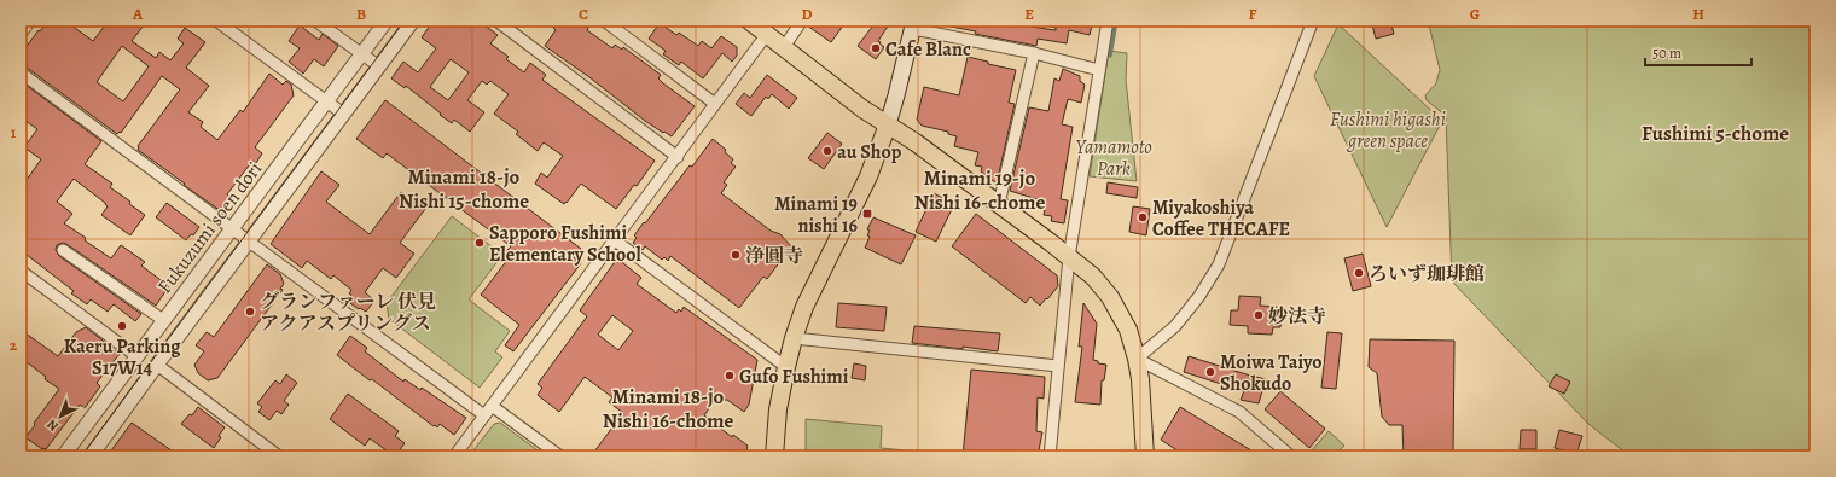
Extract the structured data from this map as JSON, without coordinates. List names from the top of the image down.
{
  "streets": {
    "street": ["Fukuzumi soen dori"]
  },
  "districts": [
    "Fushimi 5-chome",
    "Minami 18-jo Nishi 15-chome",
    "Minami 19-jo Nishi 16-chome",
    "Minami 18-jo Nishi 16-chome"
  ],
  "parks": ["Fushimi higashi green space", "Yamamoto Park"],
  "places": {
    "other": [
      "Cafe Blanc",
      "au Shop",
      "Miyakoshiya Coffee THECAFE",
      "Sapporo Fushimi Elementary School",
      "浄圓寺",
      "ろいず珈琲館",
      "グランファーレ 伏見 アクアスプリングス",
      "妙法寺",
      "Kaeru Parking S17W14",
      "Moiwa Taiyo Shokudo",
      "Gufo Fushimi"
    ],
    "transit": ["Minami 19 nishi 16"]
  },
  "scale_bar": "50 m",
  "north": "bottom left",
  "grid": {
    "columns": [
      "A",
      "B",
      "C",
      "D",
      "E",
      "F",
      "G",
      "H"
    ],
    "rows": ["1", "2"]
  }
}
